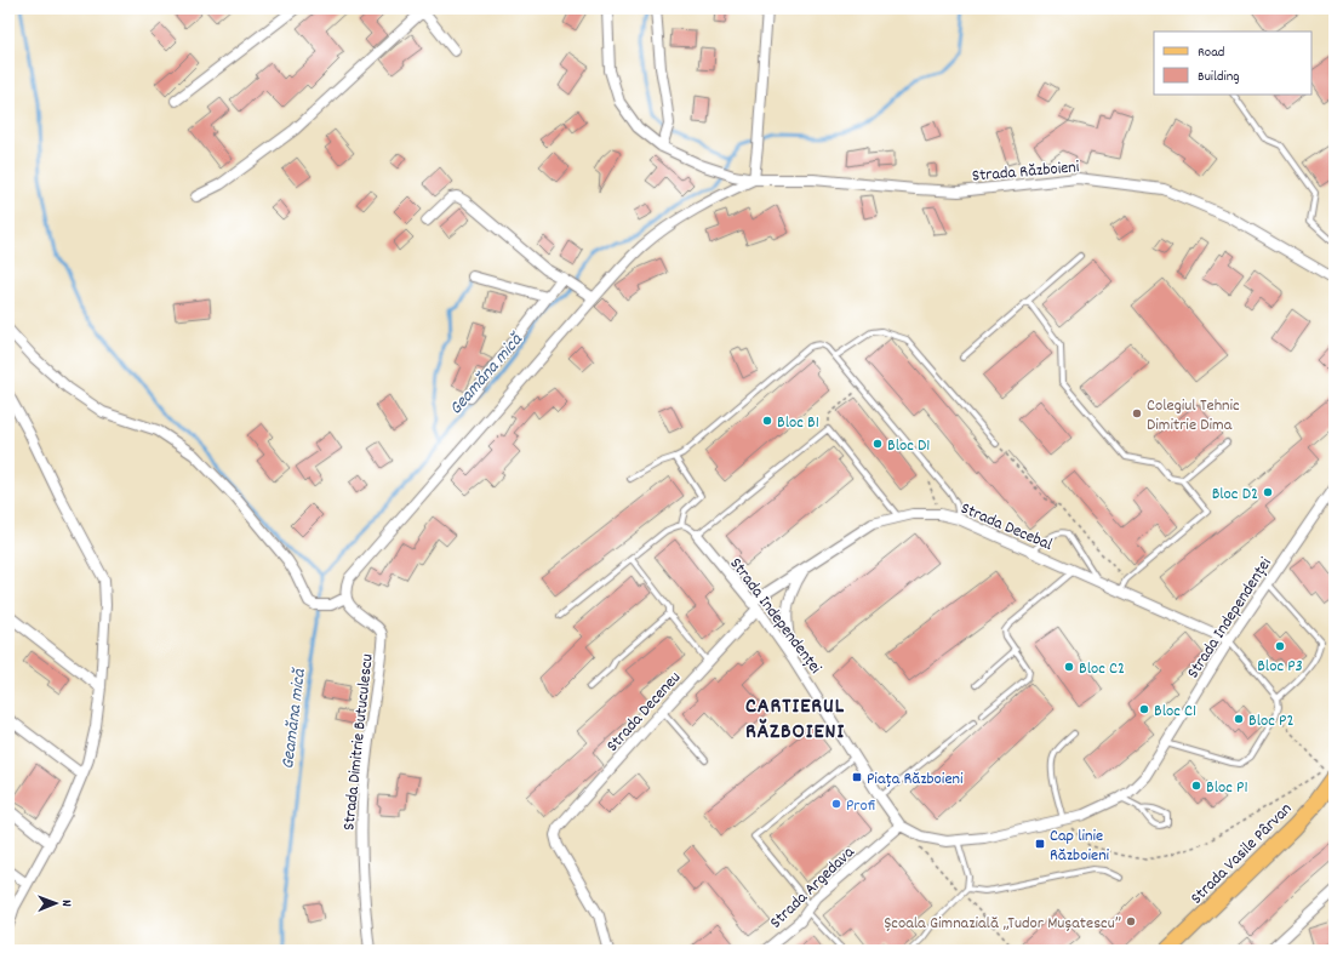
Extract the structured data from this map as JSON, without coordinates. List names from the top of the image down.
{
  "streets": {
    "main road": ["Strada Vasile Pârvan"],
    "street": [
      "Strada Războieni",
      "Strada Decebal",
      "Strada Independenței",
      "Strada Deceneu",
      "Strada Dimitrie Butuculescu",
      "Strada Argedava"
    ]
  },
  "crossings": [
    ["Strada Decebal", "Strada Independenței"],
    ["Strada Decebal", "Strada Deceneu"],
    ["Strada Independenței", "Strada Deceneu"],
    ["Strada Independenței", "Strada Argedava"]
  ],
  "districts": ["CARTIERUL RĂZBOIENI"],
  "water": ["Geamăna mică"],
  "places": {
    "other": [
      "Colegiul Tehnic Dimitrie Dima",
      "Bloc B1",
      "Bloc D1",
      "Bloc D2",
      "Bloc P3",
      "Bloc C2",
      "Bloc C1",
      "Bloc P2",
      "Bloc P1",
      "Profi",
      "Școala Gimnazială „Tudor Mușatescu”"
    ],
    "transit": ["Piața Războieni", "Cap linie Războieni"]
  },
  "legend": ["Road", "Building"],
  "north": "right"
}
